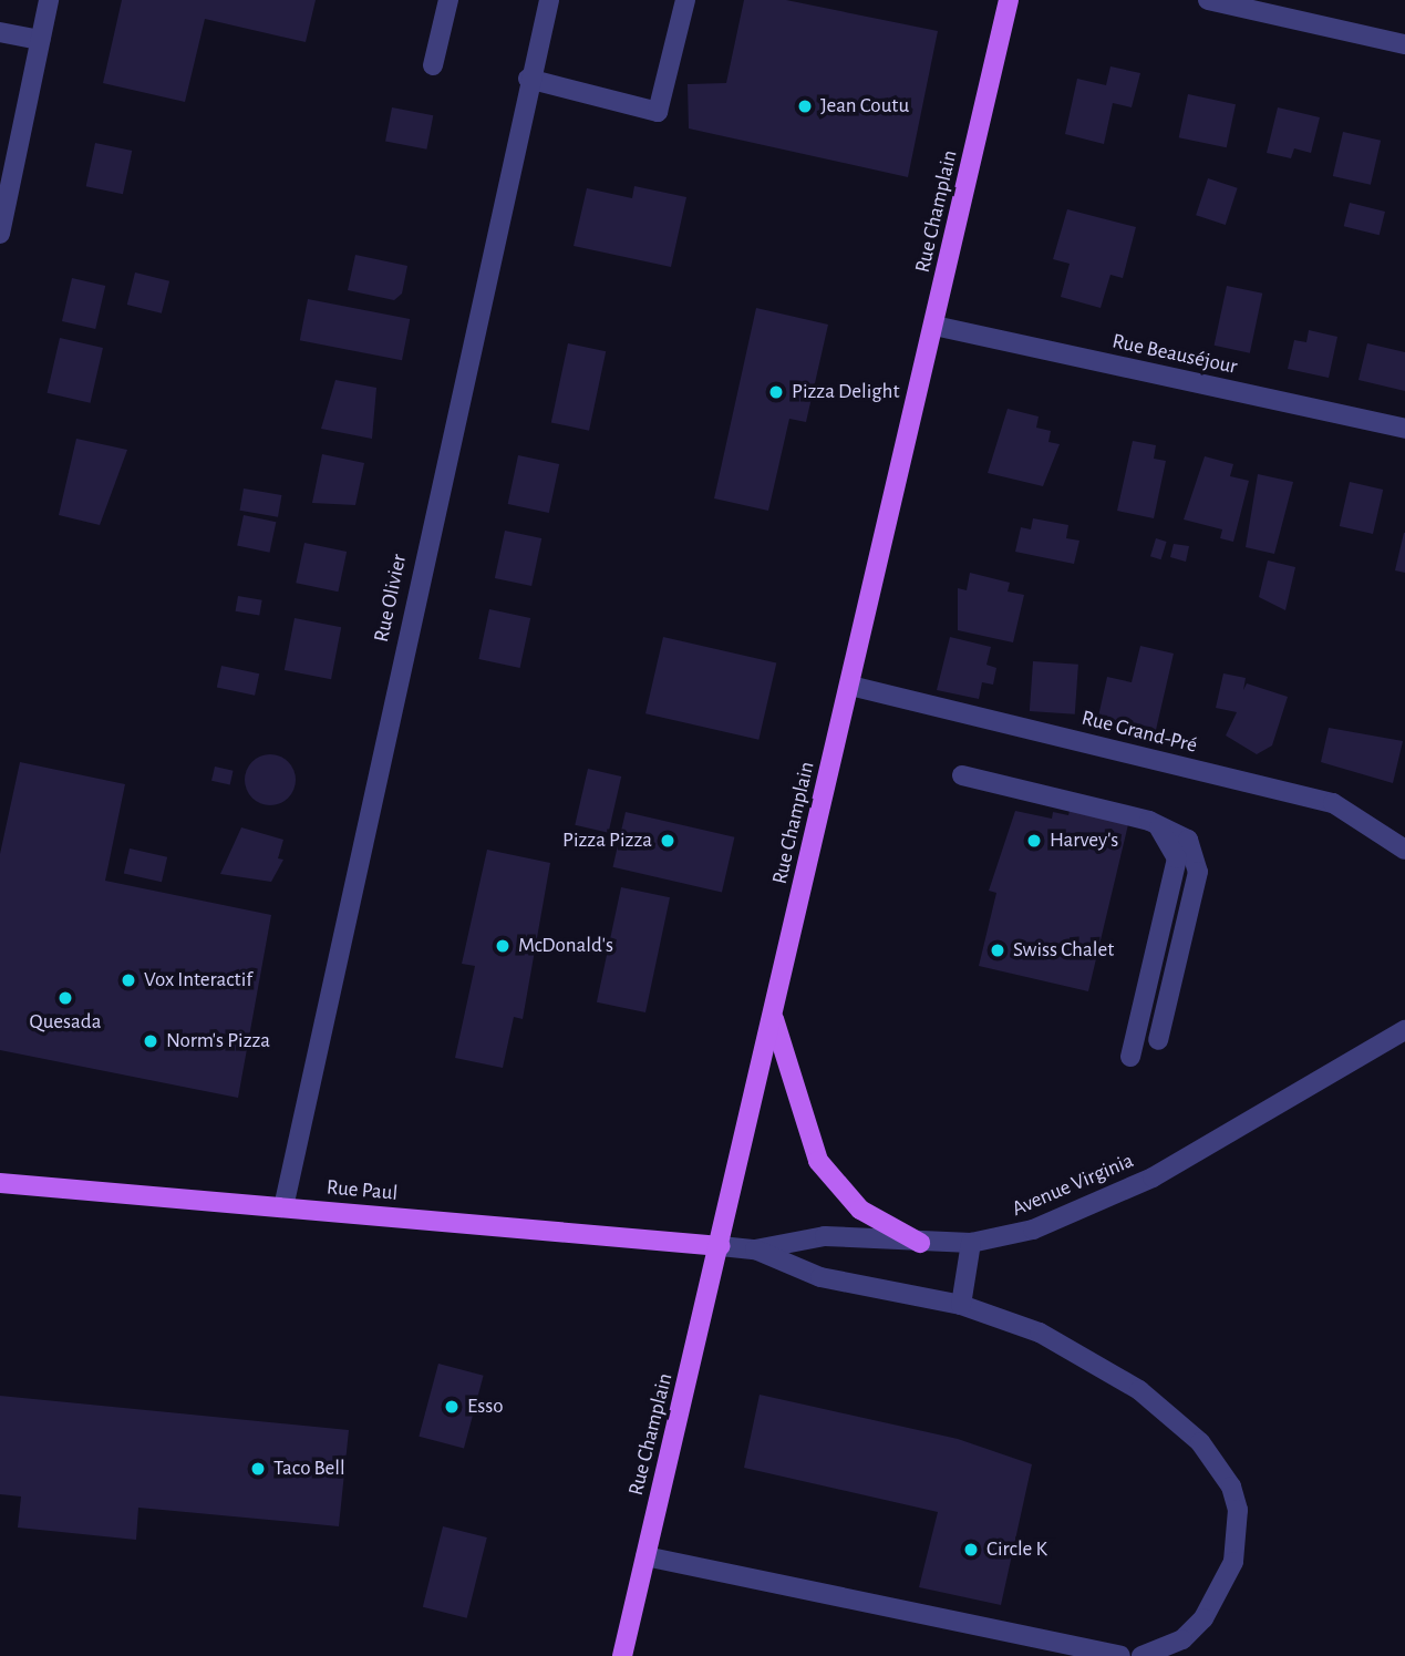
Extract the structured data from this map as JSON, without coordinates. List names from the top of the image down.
{
  "streets": {
    "main road": ["Rue Champlain", "Rue Paul"],
    "street": [
      "Rue Beauséjour",
      "Rue Olivier",
      "Rue Grand-Pré",
      "Avenue Virginia"
    ]
  },
  "crossings": [
    ["Rue Champlain", "Rue Beauséjour"],
    ["Rue Champlain", "Rue Grand-Pré"],
    ["Rue Champlain", "Avenue Virginia"],
    ["Rue Champlain", "Rue Paul"],
    ["Rue Olivier", "Rue Paul"],
    ["Avenue Virginia", "Rue Paul"]
  ],
  "places": [
    "Jean Coutu",
    "Pizza Delight",
    "Pizza Pizza",
    "Harvey's",
    "McDonald's",
    "Swiss Chalet",
    "Vox Interactif",
    "Quesada",
    "Norm's Pizza",
    "Esso",
    "Taco Bell",
    "Circle K"
  ]
}
